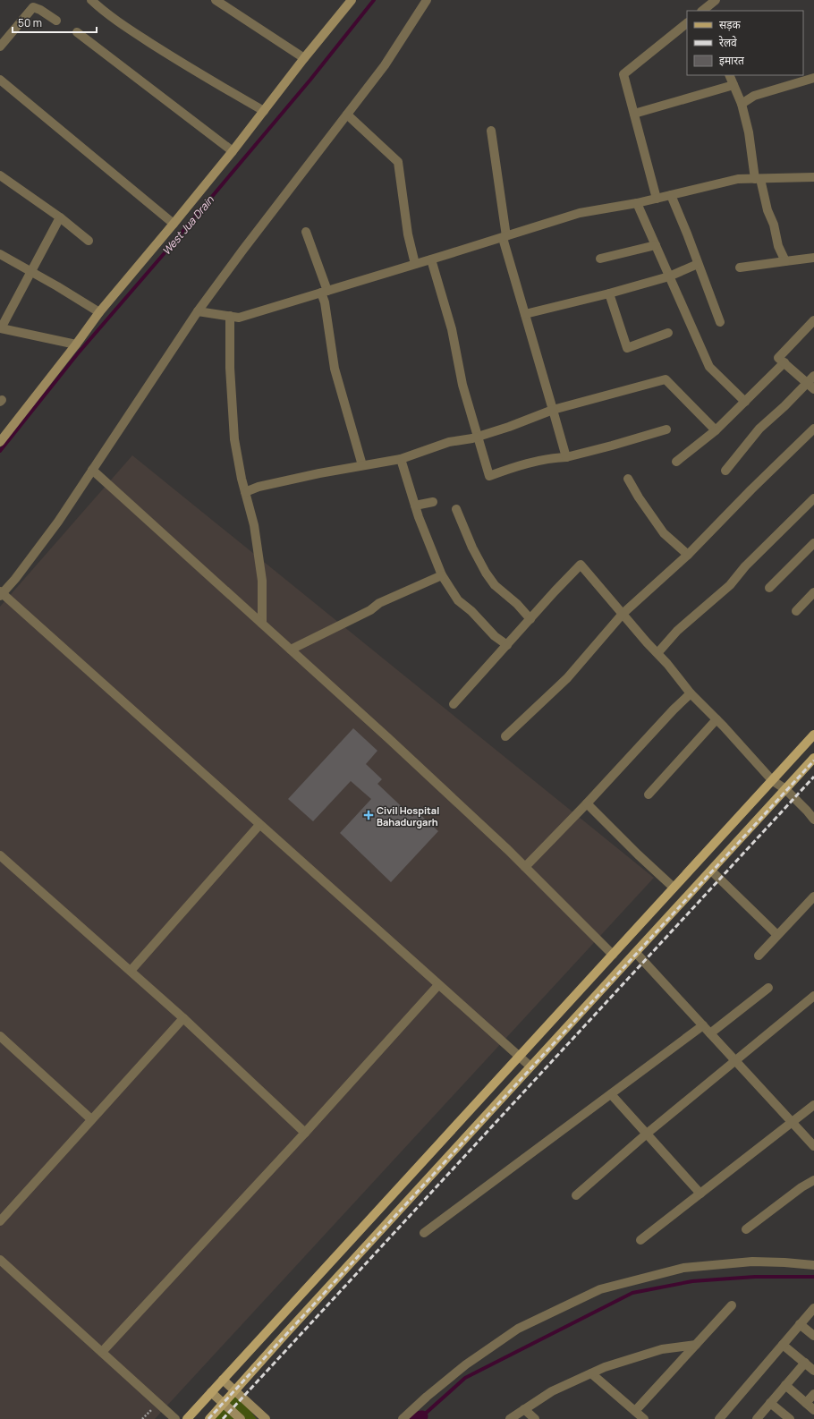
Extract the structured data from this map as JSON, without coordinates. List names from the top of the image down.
{
  "water": ["West Jua Drain"],
  "places": {
    "health": ["Civil Hospital Bahadurgarh"]
  },
  "legend": ["सड़क", "रेलवे", "इमारत"],
  "scale_bar": "50 m"
}
